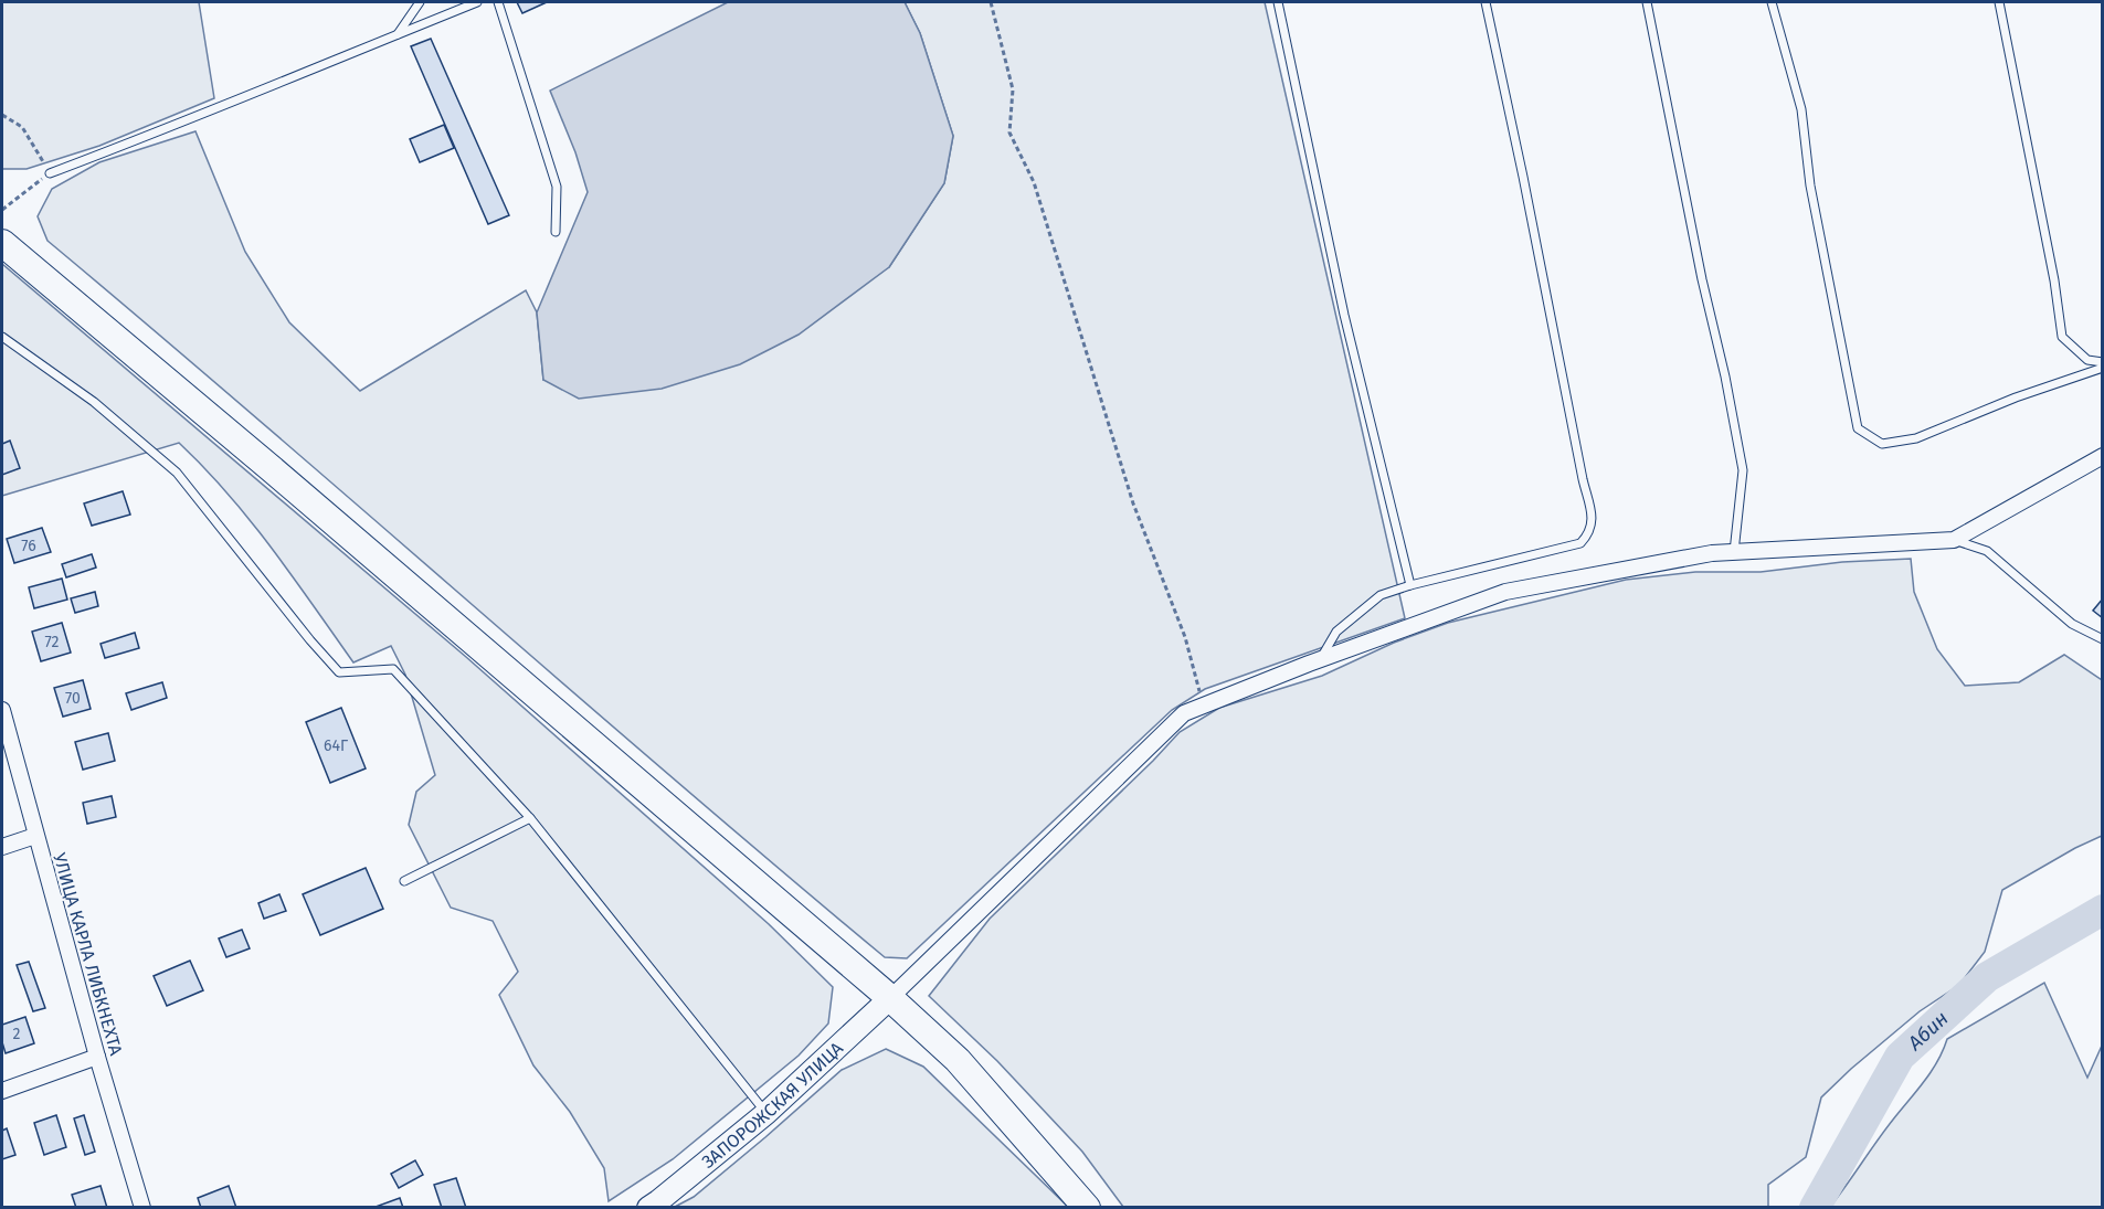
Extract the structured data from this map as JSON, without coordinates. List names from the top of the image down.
{
  "streets": {
    "main road": ["ЗАПОРОЖСКАЯ УЛИЦА"],
    "street": ["УЛИЦА КАРЛА ЛИБКНЕХТА"]
  },
  "water": ["Абин"],
  "house_numbers": [
    "76",
    "72",
    "70",
    "64Г",
    "2"
  ]
}
